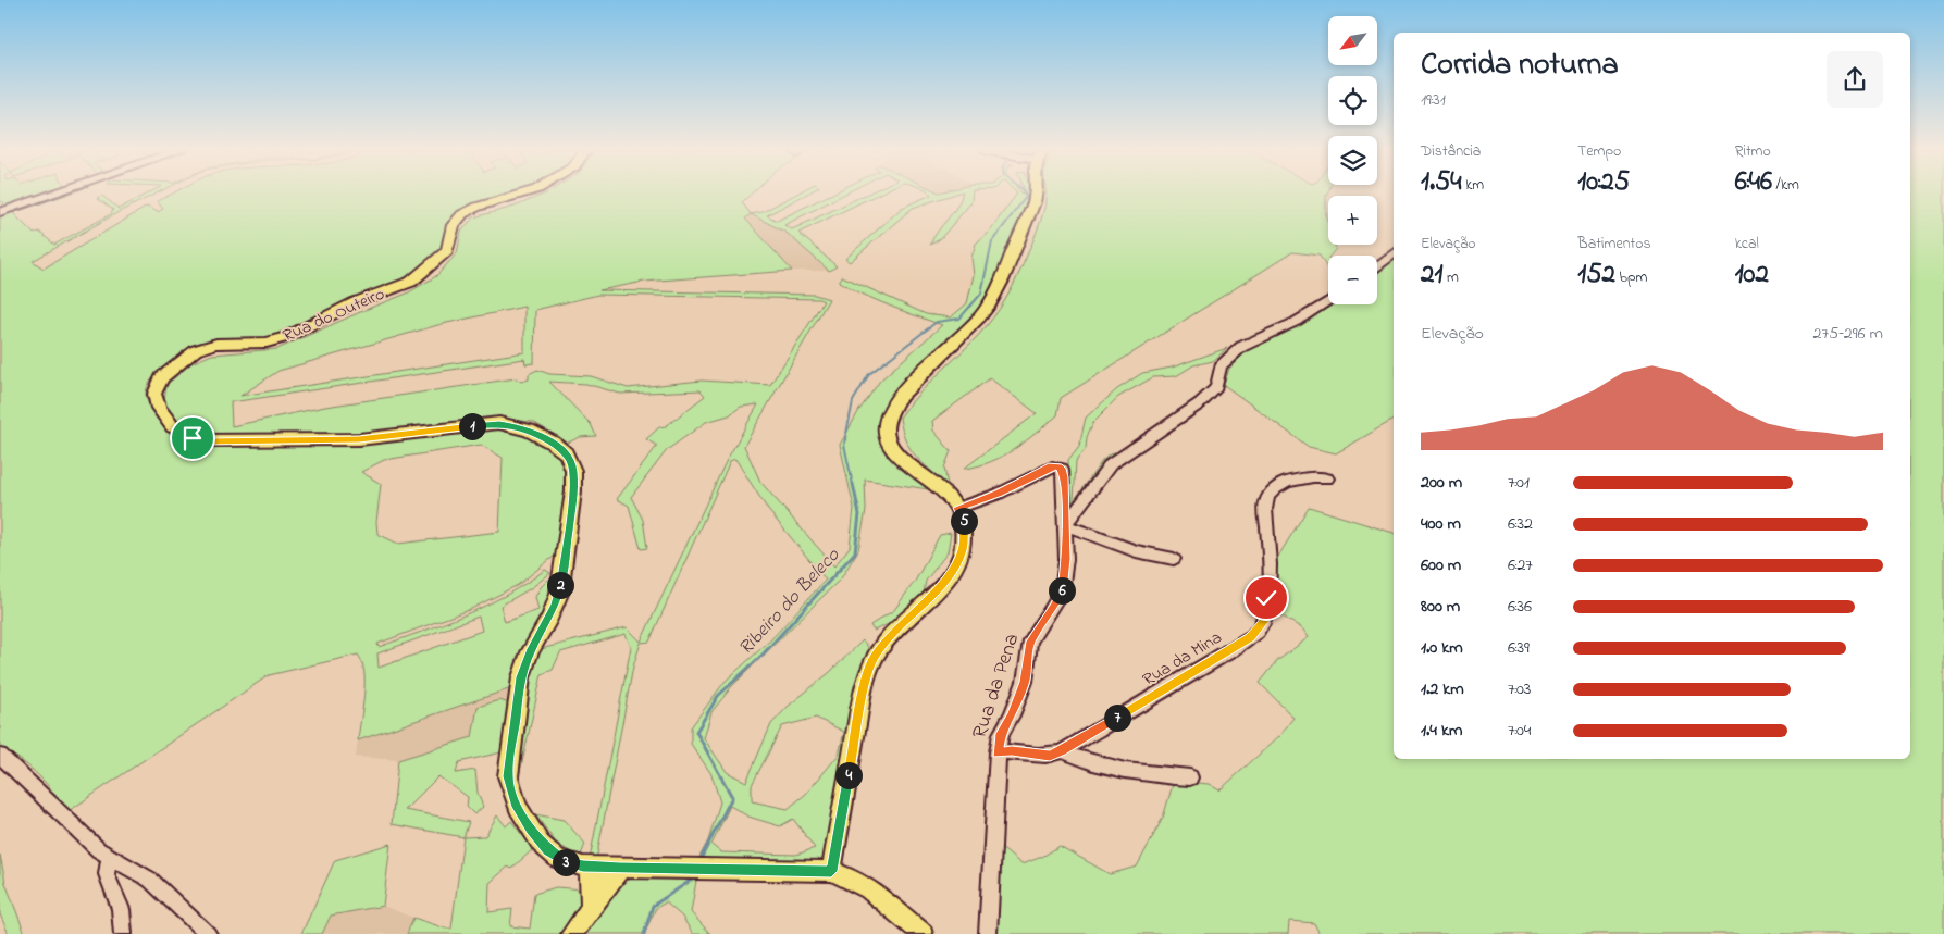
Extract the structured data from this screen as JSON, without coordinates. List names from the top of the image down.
{
  "streets": {
    "main road": ["Rua do Outeiro"],
    "street": ["Rua da Mina", "Rua da Pena"]
  },
  "water": ["Ribeiro do Beleco"],
  "north": "bottom left",
  "page": {
    "map_buttons": ["+", "−"],
    "heading": ["Corrida noturna", "19:31"],
    "stats": [
      ["Distância", "1.54 km"],
      ["Tempo", "10:25"],
      ["Ritmo", "6:46 /km"],
      ["Elevação", "21 m"],
      ["Batimentos", "152 bpm"],
      ["kcal", "102"]
    ],
    "chart": ["Elevação", "275–296 m"],
    "pins": [
      "1",
      "5",
      "2",
      "6",
      "7",
      "4",
      "3"
    ],
    "list": [
      {
        "name": "200 m",
        "note": "7:01"
      },
      {
        "name": "400 m",
        "note": "6:32"
      },
      {
        "name": "600 m",
        "note": "6:27"
      },
      {
        "name": "800 m",
        "note": "6:36"
      },
      {
        "name": "1.0 km",
        "note": "6:39"
      },
      {
        "name": "1.2 km",
        "note": "7:03"
      },
      {
        "name": "1.4 km",
        "note": "7:04"
      }
    ]
  }
}
